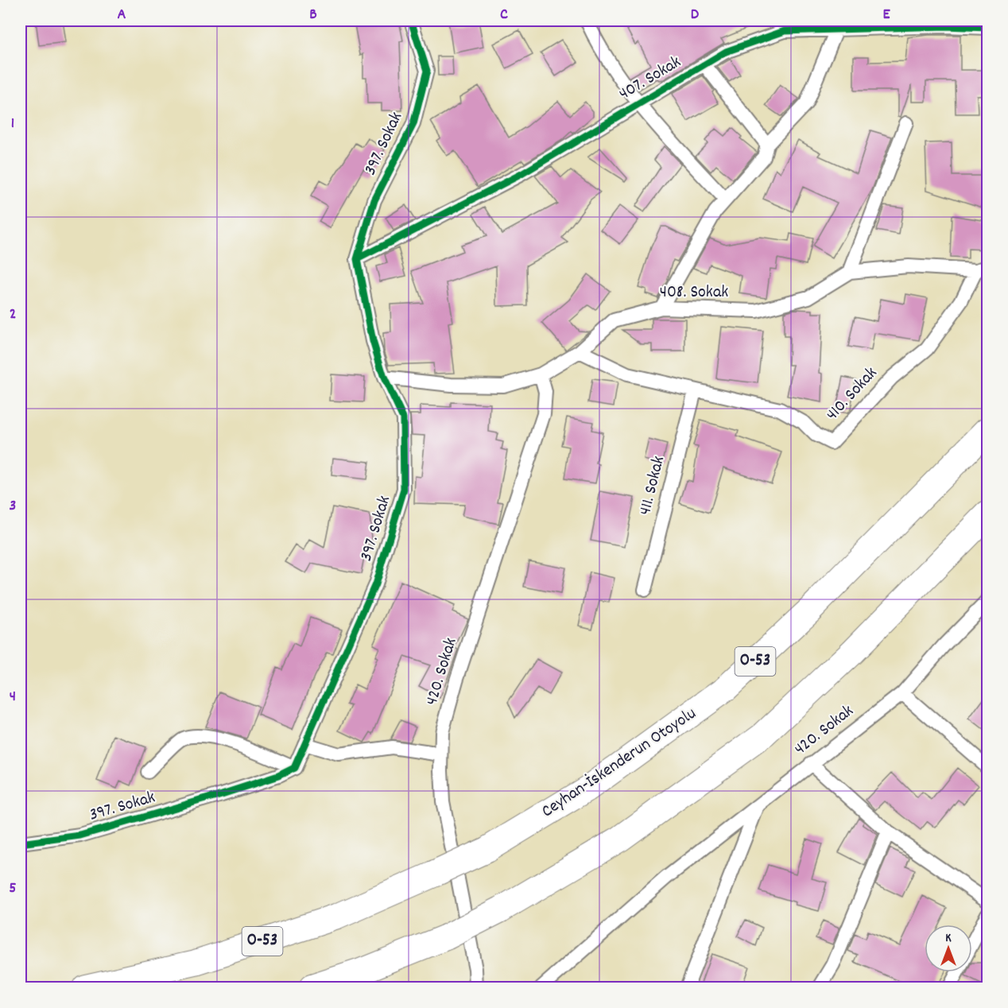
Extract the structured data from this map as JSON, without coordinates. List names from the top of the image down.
{
  "streets": {
    "highway": ["O-53", "Ceyhan-İskenderun Otoyolu"],
    "street": [
      "407. Sokak",
      "397. Sokak",
      "408. Sokak",
      "410. Sokak",
      "411. Sokak",
      "420. Sokak"
    ]
  },
  "crossings": [
    ["407. Sokak", "397. Sokak"],
    ["397. Sokak", "408. Sokak"],
    ["408. Sokak", "410. Sokak"],
    ["408. Sokak", "420. Sokak"],
    ["410. Sokak", "411. Sokak"]
  ],
  "north": "top",
  "grid": {
    "columns": [
      "A",
      "B",
      "C",
      "D",
      "E"
    ],
    "rows": [
      "1",
      "2",
      "3",
      "4",
      "5"
    ]
  }
}
